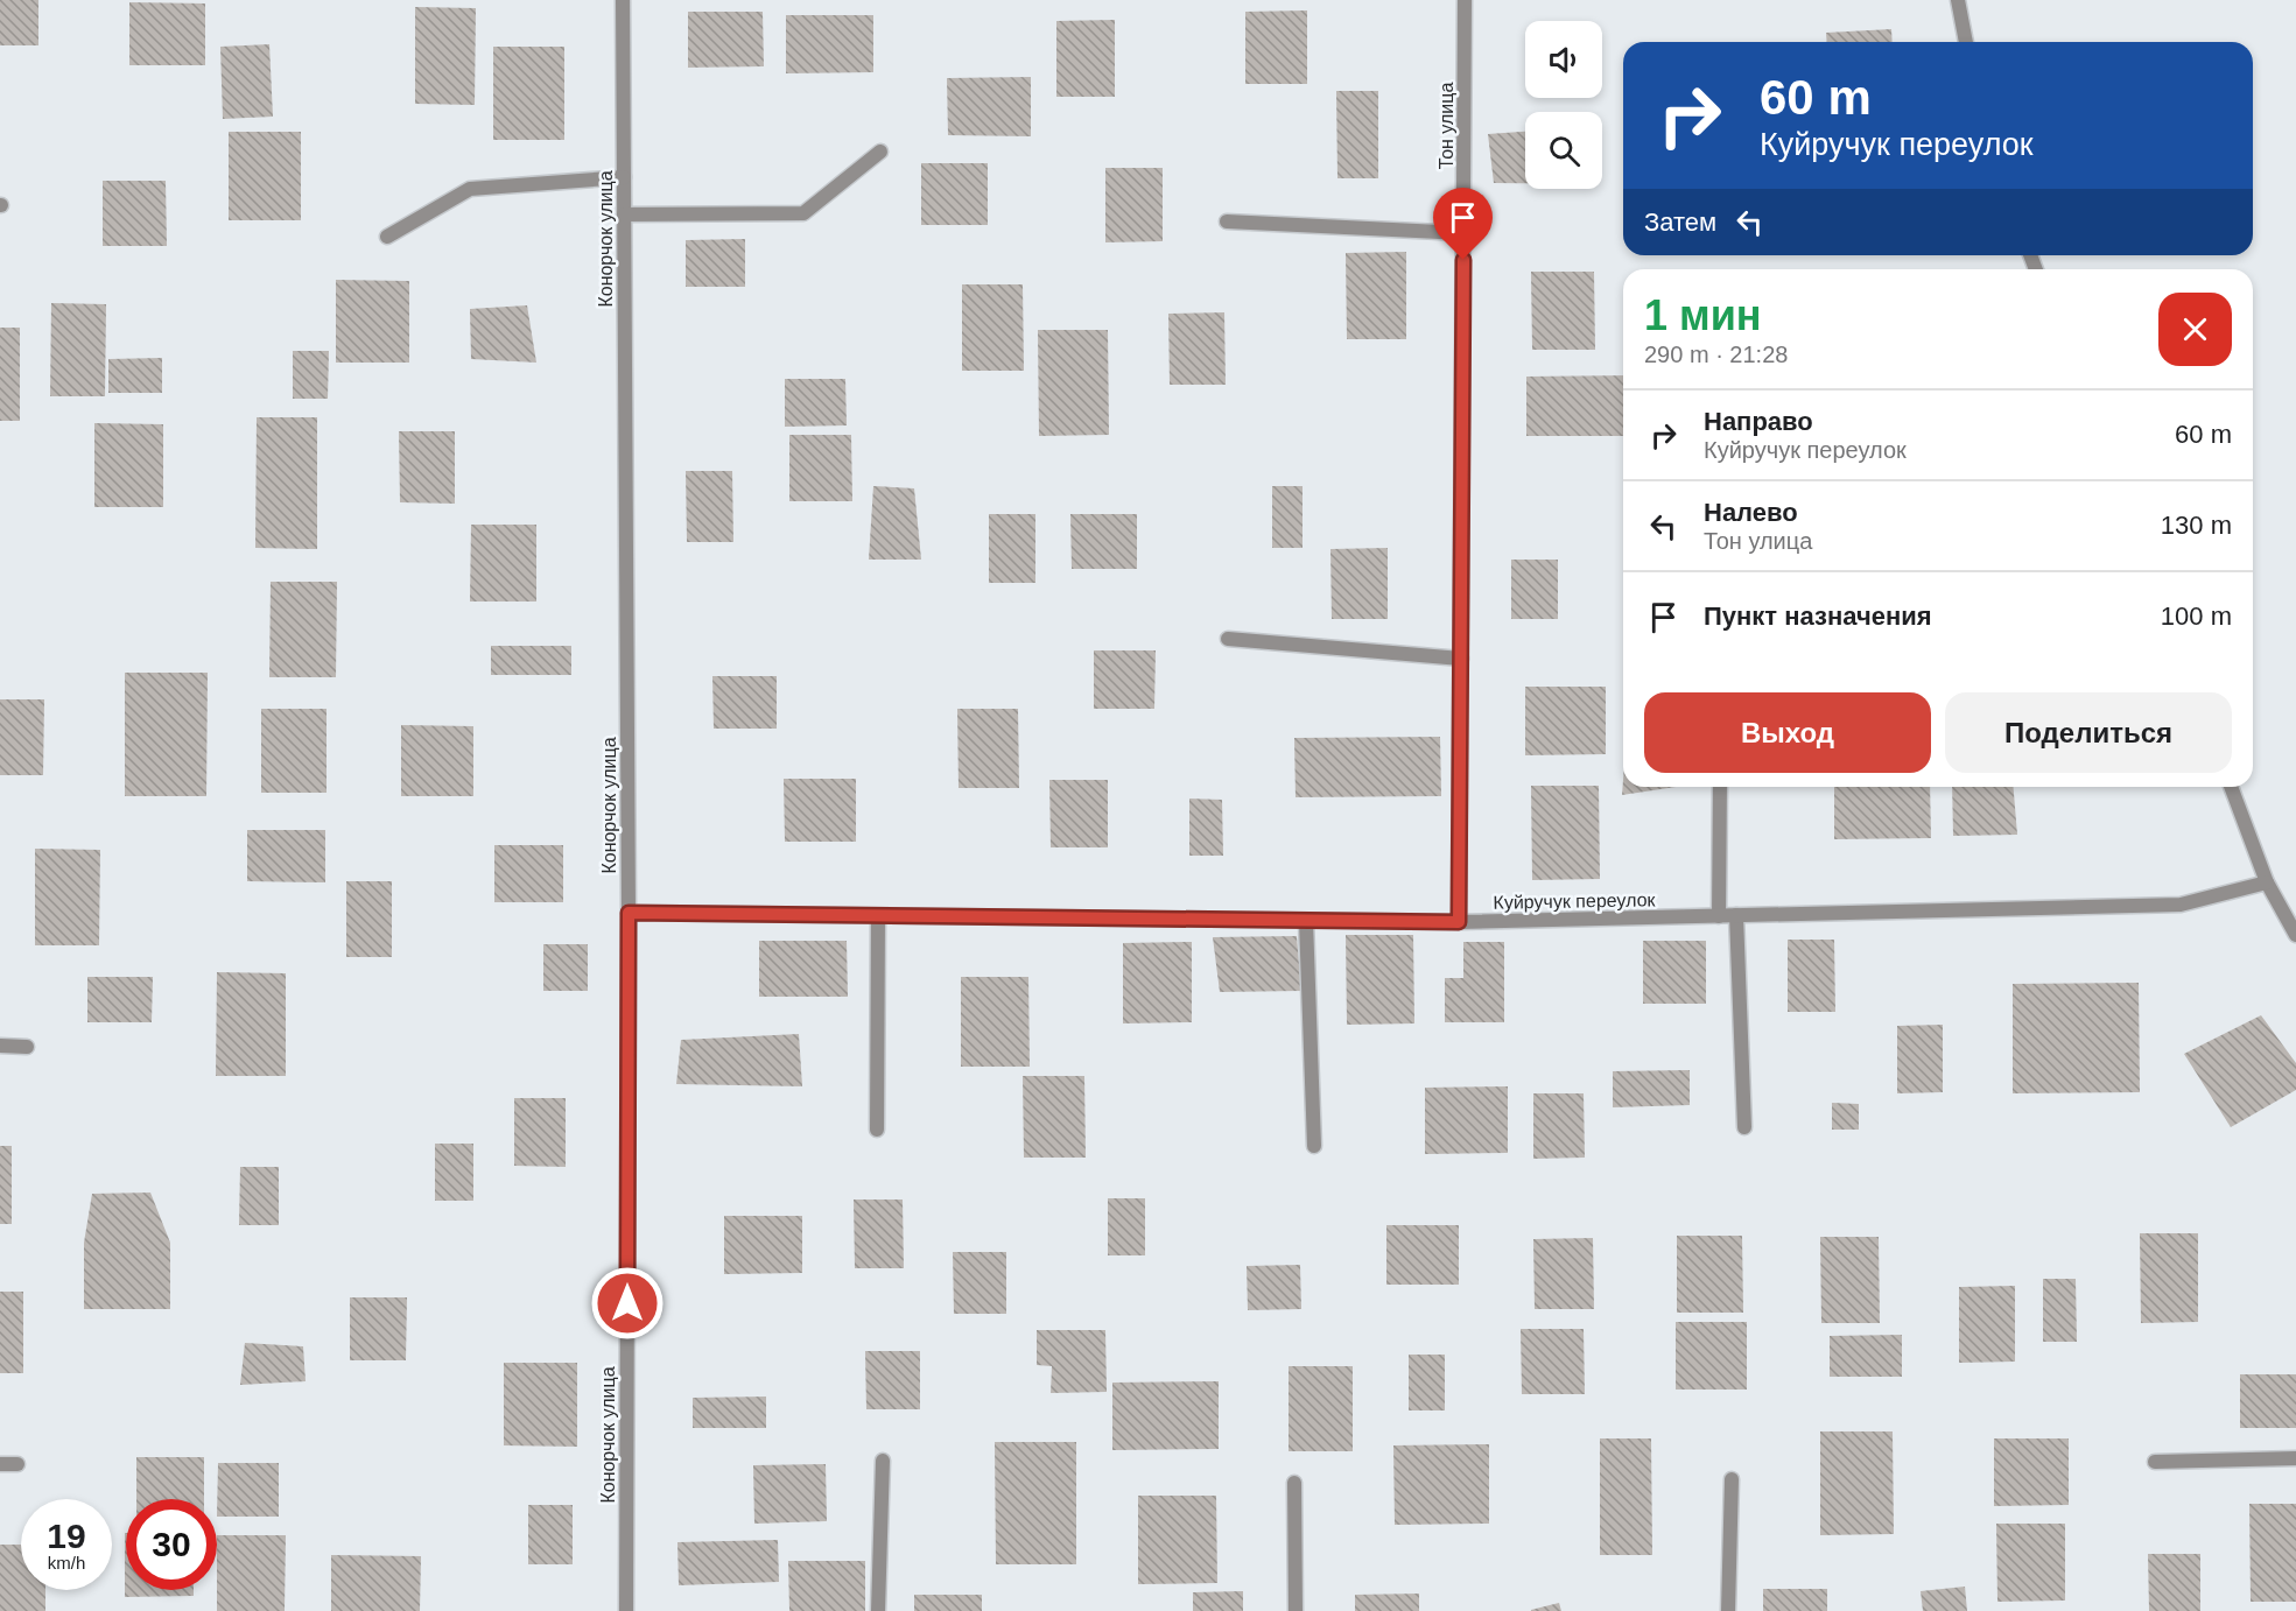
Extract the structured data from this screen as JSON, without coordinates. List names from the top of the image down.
{
  "streets": {
    "street": ["Тон улица", "Конорчок улица", "Куйручук переулок"]
  },
  "crossings": [
    ["Тон улица", "Куйручук переулок"],
    ["Конорчок улица", "Куйручук переулок"]
  ],
  "page": {
    "turn": ["60 m", "Куйручук переулок"],
    "then": "Затем",
    "heading": ["1 мин", "290 m · 21:28"],
    "list": [
      {
        "name": "Направо",
        "note": "Куйручук переулок",
        "value": "60 m"
      },
      {
        "name": "Налево",
        "note": "Тон улица",
        "value": "130 m"
      },
      {
        "name": "Пункт назначения",
        "value": "100 m"
      }
    ],
    "buttons": ["Выход", "Поделиться"],
    "speed": "19 km/h",
    "limit": "30"
  }
}
